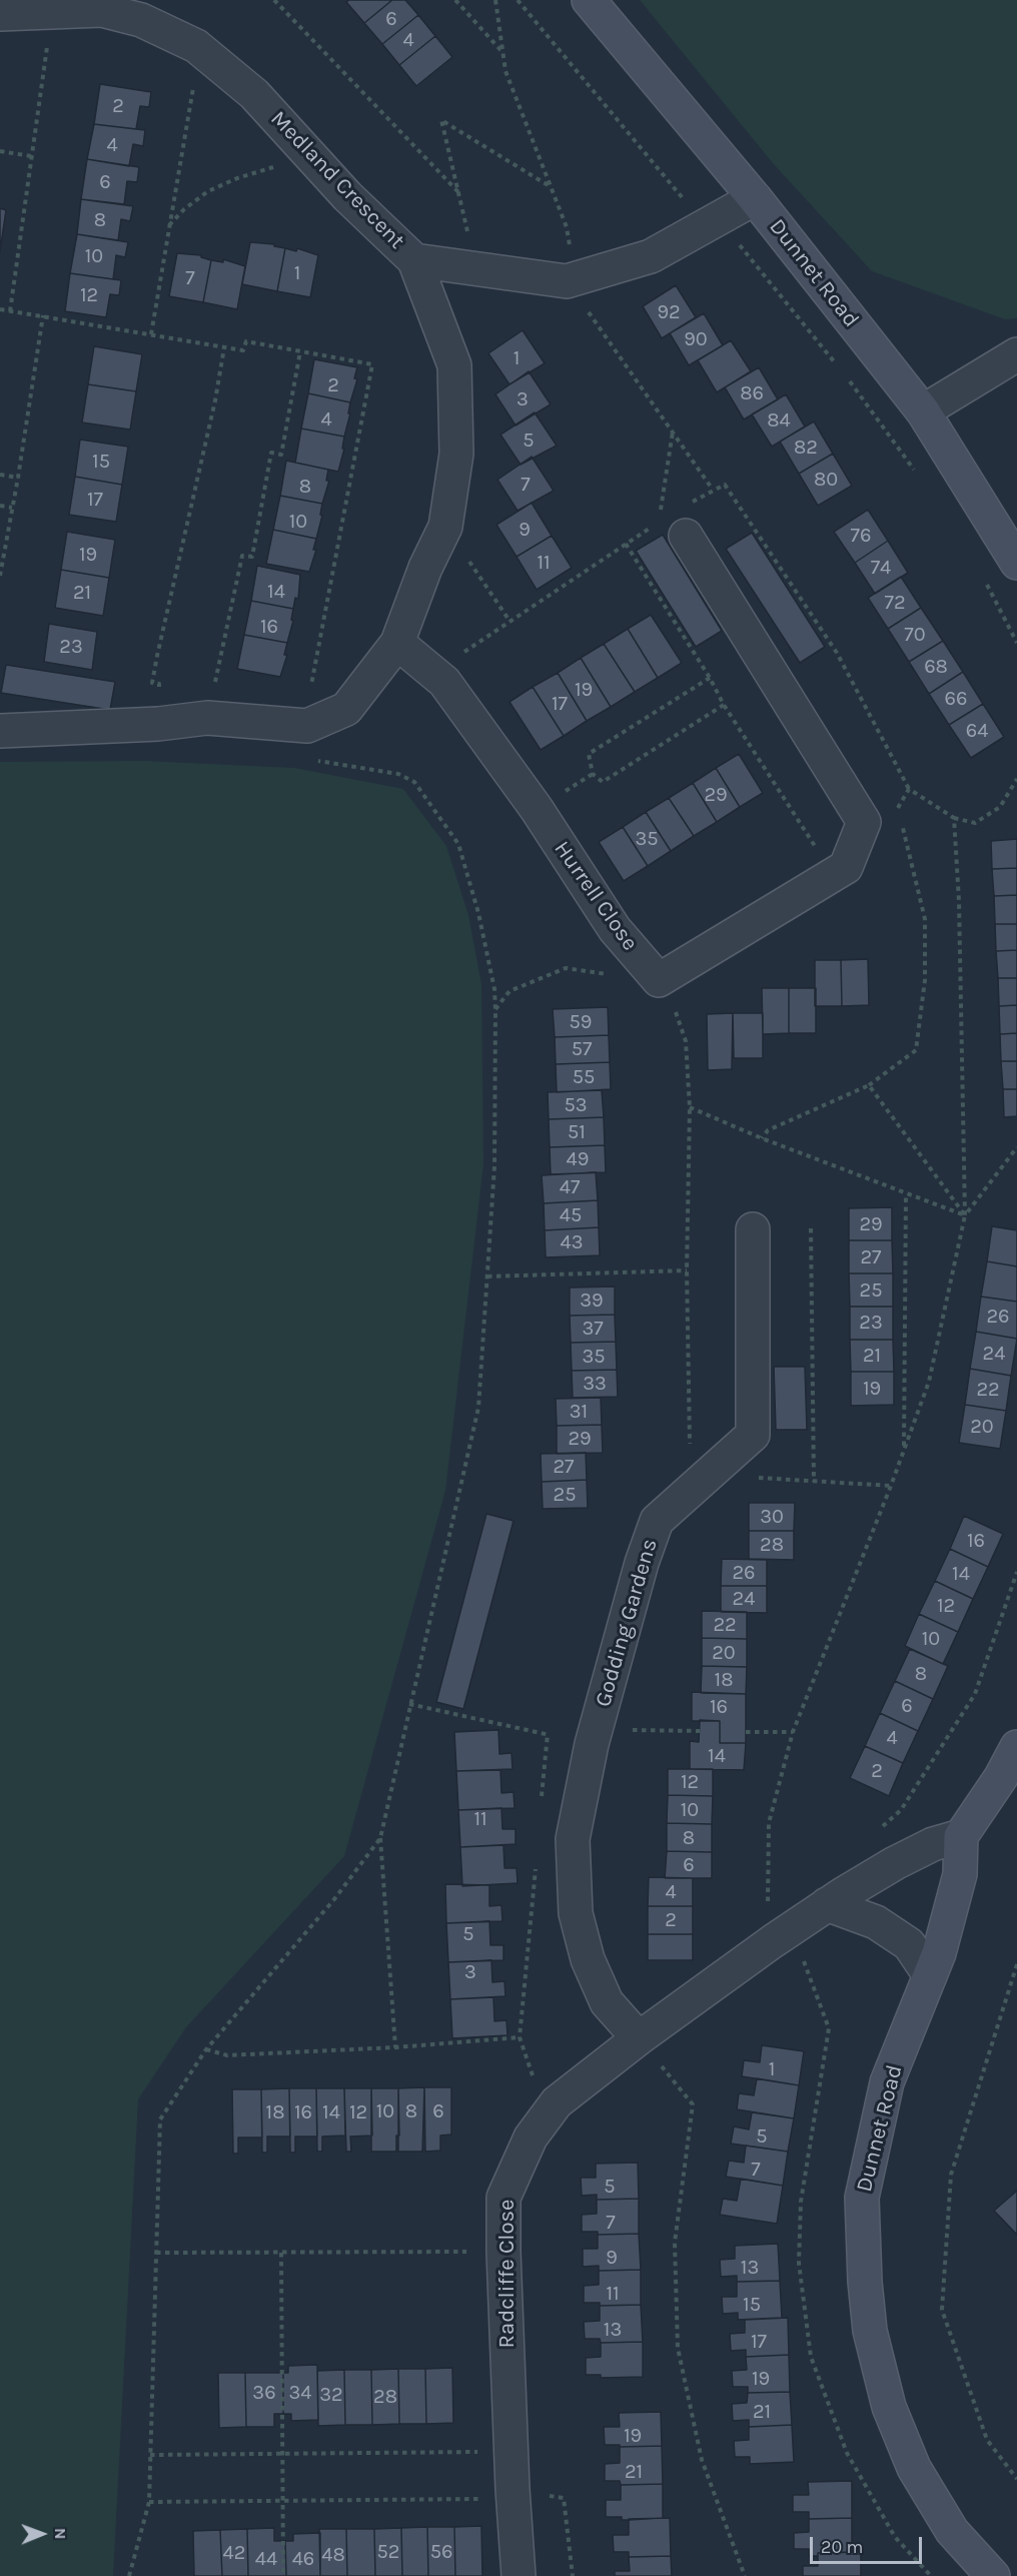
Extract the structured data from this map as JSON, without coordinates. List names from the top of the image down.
{
  "streets": {
    "street": [
      "Medland Crescent",
      "Dunnet Road",
      "Hurrell Close",
      "Godding Gardens",
      "Radcliffe Close"
    ]
  },
  "crossings": [
    ["Medland Crescent", "Dunnet Road"],
    ["Dunnet Road", "Radcliffe Close"],
    ["Godding Gardens", "Radcliffe Close"]
  ],
  "house_numbers": [
    "6",
    "4",
    "2",
    "4",
    "6",
    "8",
    "10",
    "1",
    "7",
    "12",
    "92",
    "90",
    "1",
    "2",
    "86",
    "3",
    "4",
    "84",
    "5",
    "82",
    "15",
    "80",
    "7",
    "8",
    "17",
    "10",
    "9",
    "76",
    "19",
    "11",
    "74",
    "14",
    "21",
    "72",
    "16",
    "70",
    "23",
    "68",
    "19",
    "66",
    "17",
    "64",
    "29",
    "35",
    "59",
    "57",
    "55",
    "53",
    "51",
    "49",
    "47",
    "45",
    "29",
    "43",
    "27",
    "25",
    "39",
    "26",
    "23",
    "37",
    "24",
    "21",
    "35",
    "33",
    "19",
    "22",
    "31",
    "20",
    "29",
    "27",
    "25",
    "30",
    "16",
    "28",
    "26",
    "14",
    "24",
    "12",
    "22",
    "10",
    "20",
    "8",
    "18",
    "6",
    "16",
    "4",
    "14",
    "2",
    "12",
    "10",
    "11",
    "8",
    "6",
    "4",
    "2",
    "5",
    "3",
    "1",
    "10",
    "8",
    "6",
    "18",
    "16",
    "14",
    "12",
    "5",
    "7",
    "5",
    "7",
    "9",
    "13",
    "11",
    "15",
    "13",
    "17",
    "19",
    "36",
    "34",
    "32",
    "28",
    "21",
    "19",
    "21",
    "52",
    "56",
    "42",
    "48",
    "44",
    "46"
  ],
  "scale_bar": "20 m",
  "north": "right"
}
